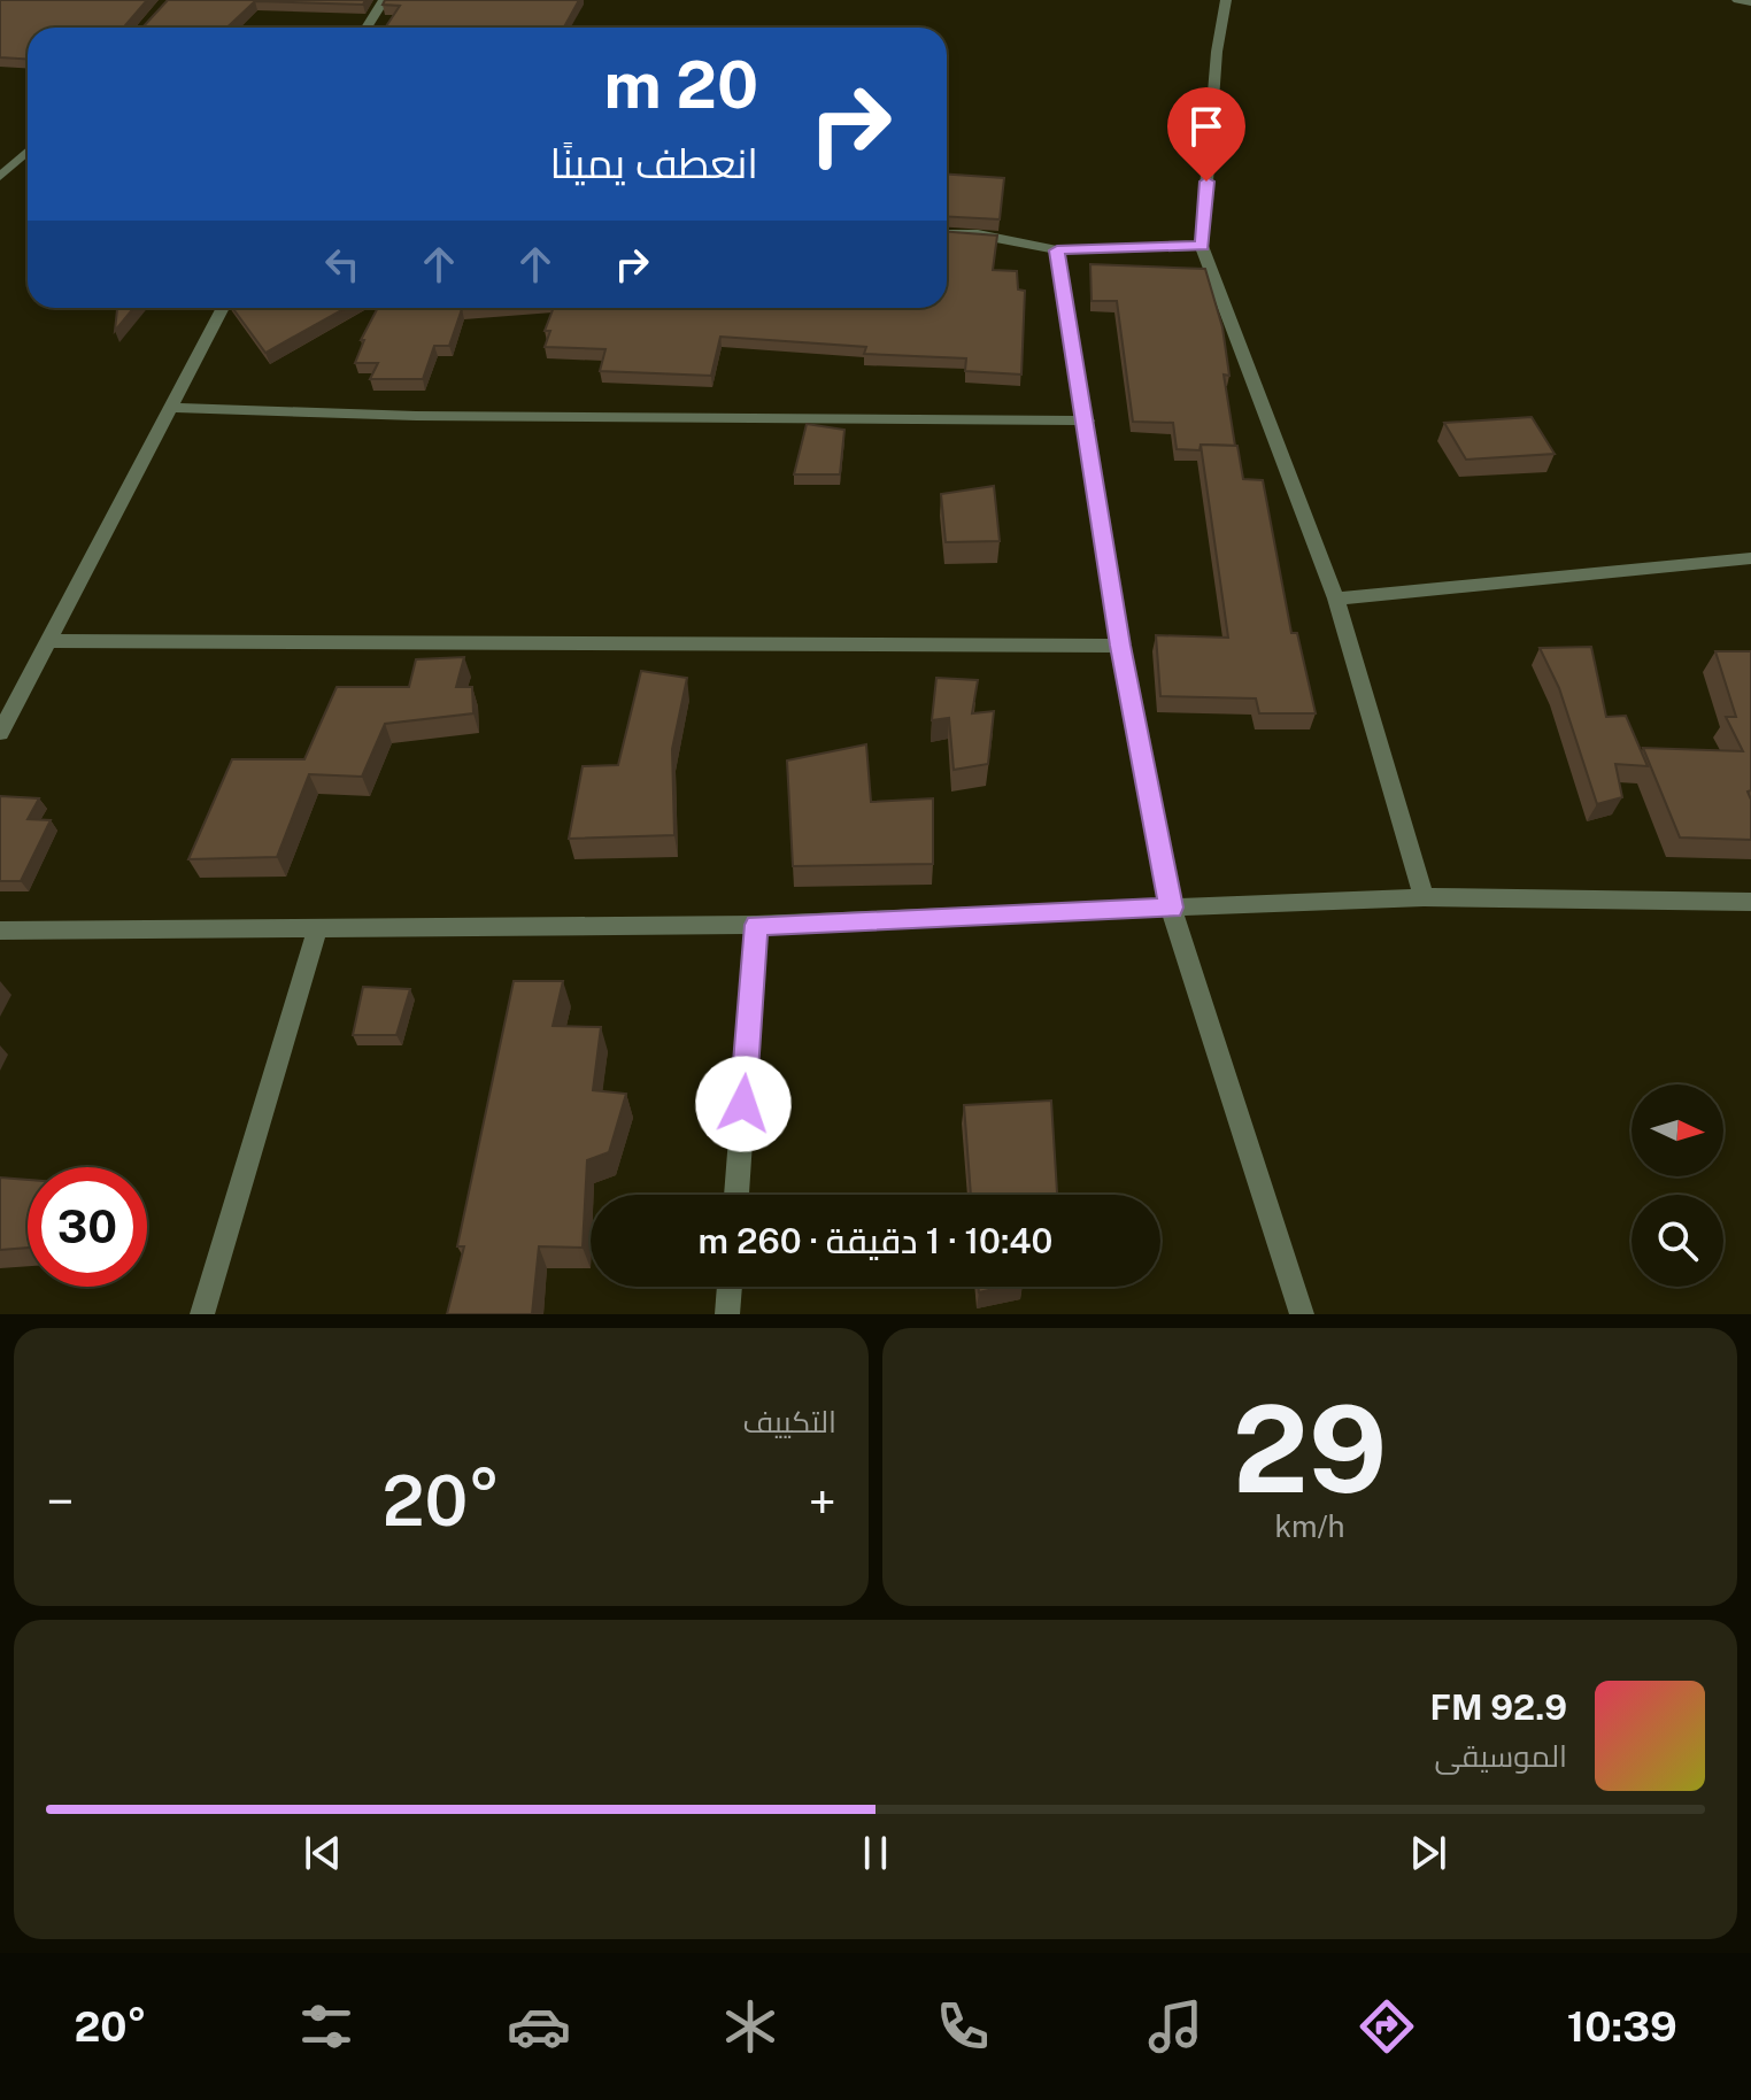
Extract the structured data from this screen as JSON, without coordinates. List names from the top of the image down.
{
  "north": "right",
  "page": {
    "turn": ["20 m", "انعطف يمينًا"],
    "limit": "30",
    "trip": "10:40 · 1 دقيقة · 260 m",
    "tile": [
      ["29", "km/h"],
      "التكييف"
    ],
    "heat": ["−", "20°", "+"],
    "song": ["92.9 FM", "الموسيقى"],
    "tabs": ["10:39", "20°"]
  }
}
